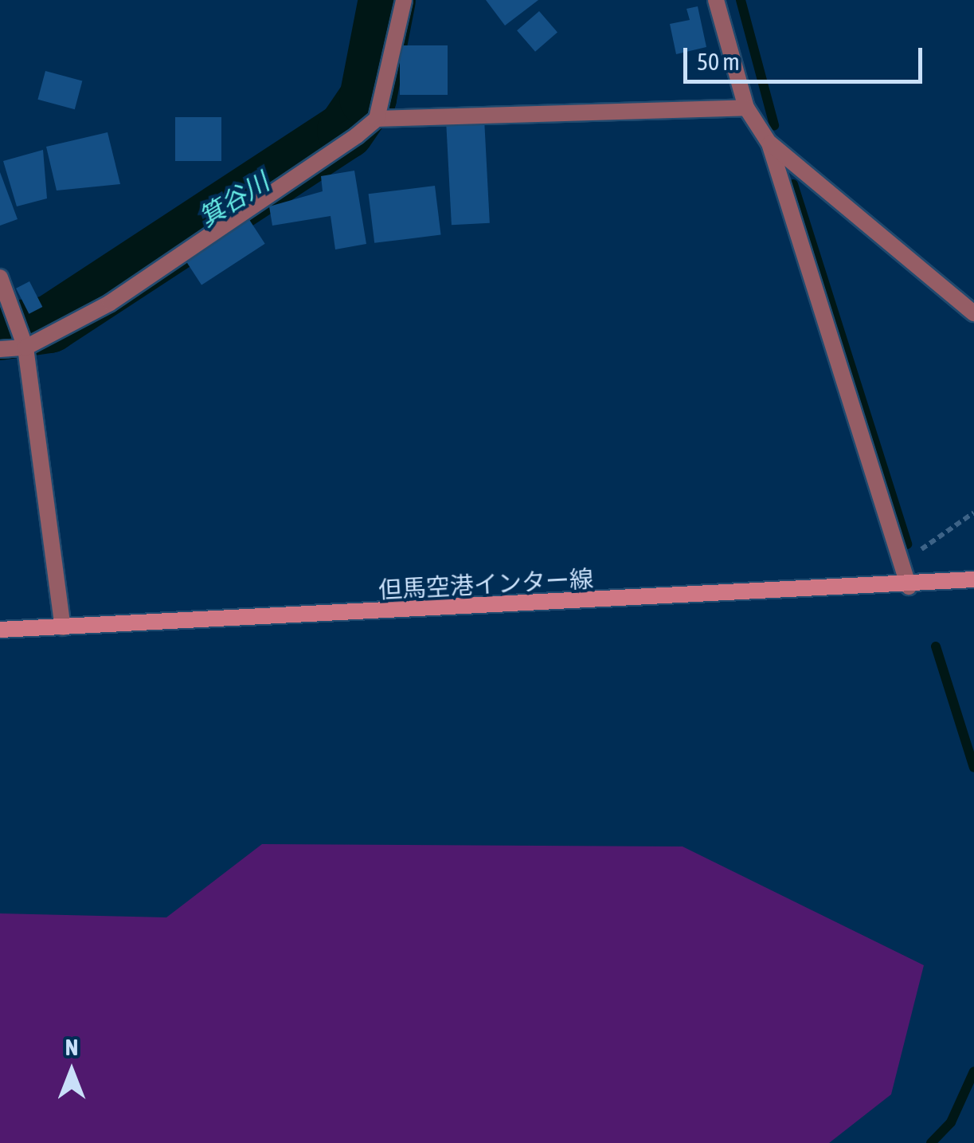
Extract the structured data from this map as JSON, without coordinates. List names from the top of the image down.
{
  "streets": {
    "main road": ["但馬空港インター線"]
  },
  "water": ["箕谷川"],
  "scale_bar": "50 m",
  "north": "top"
}
